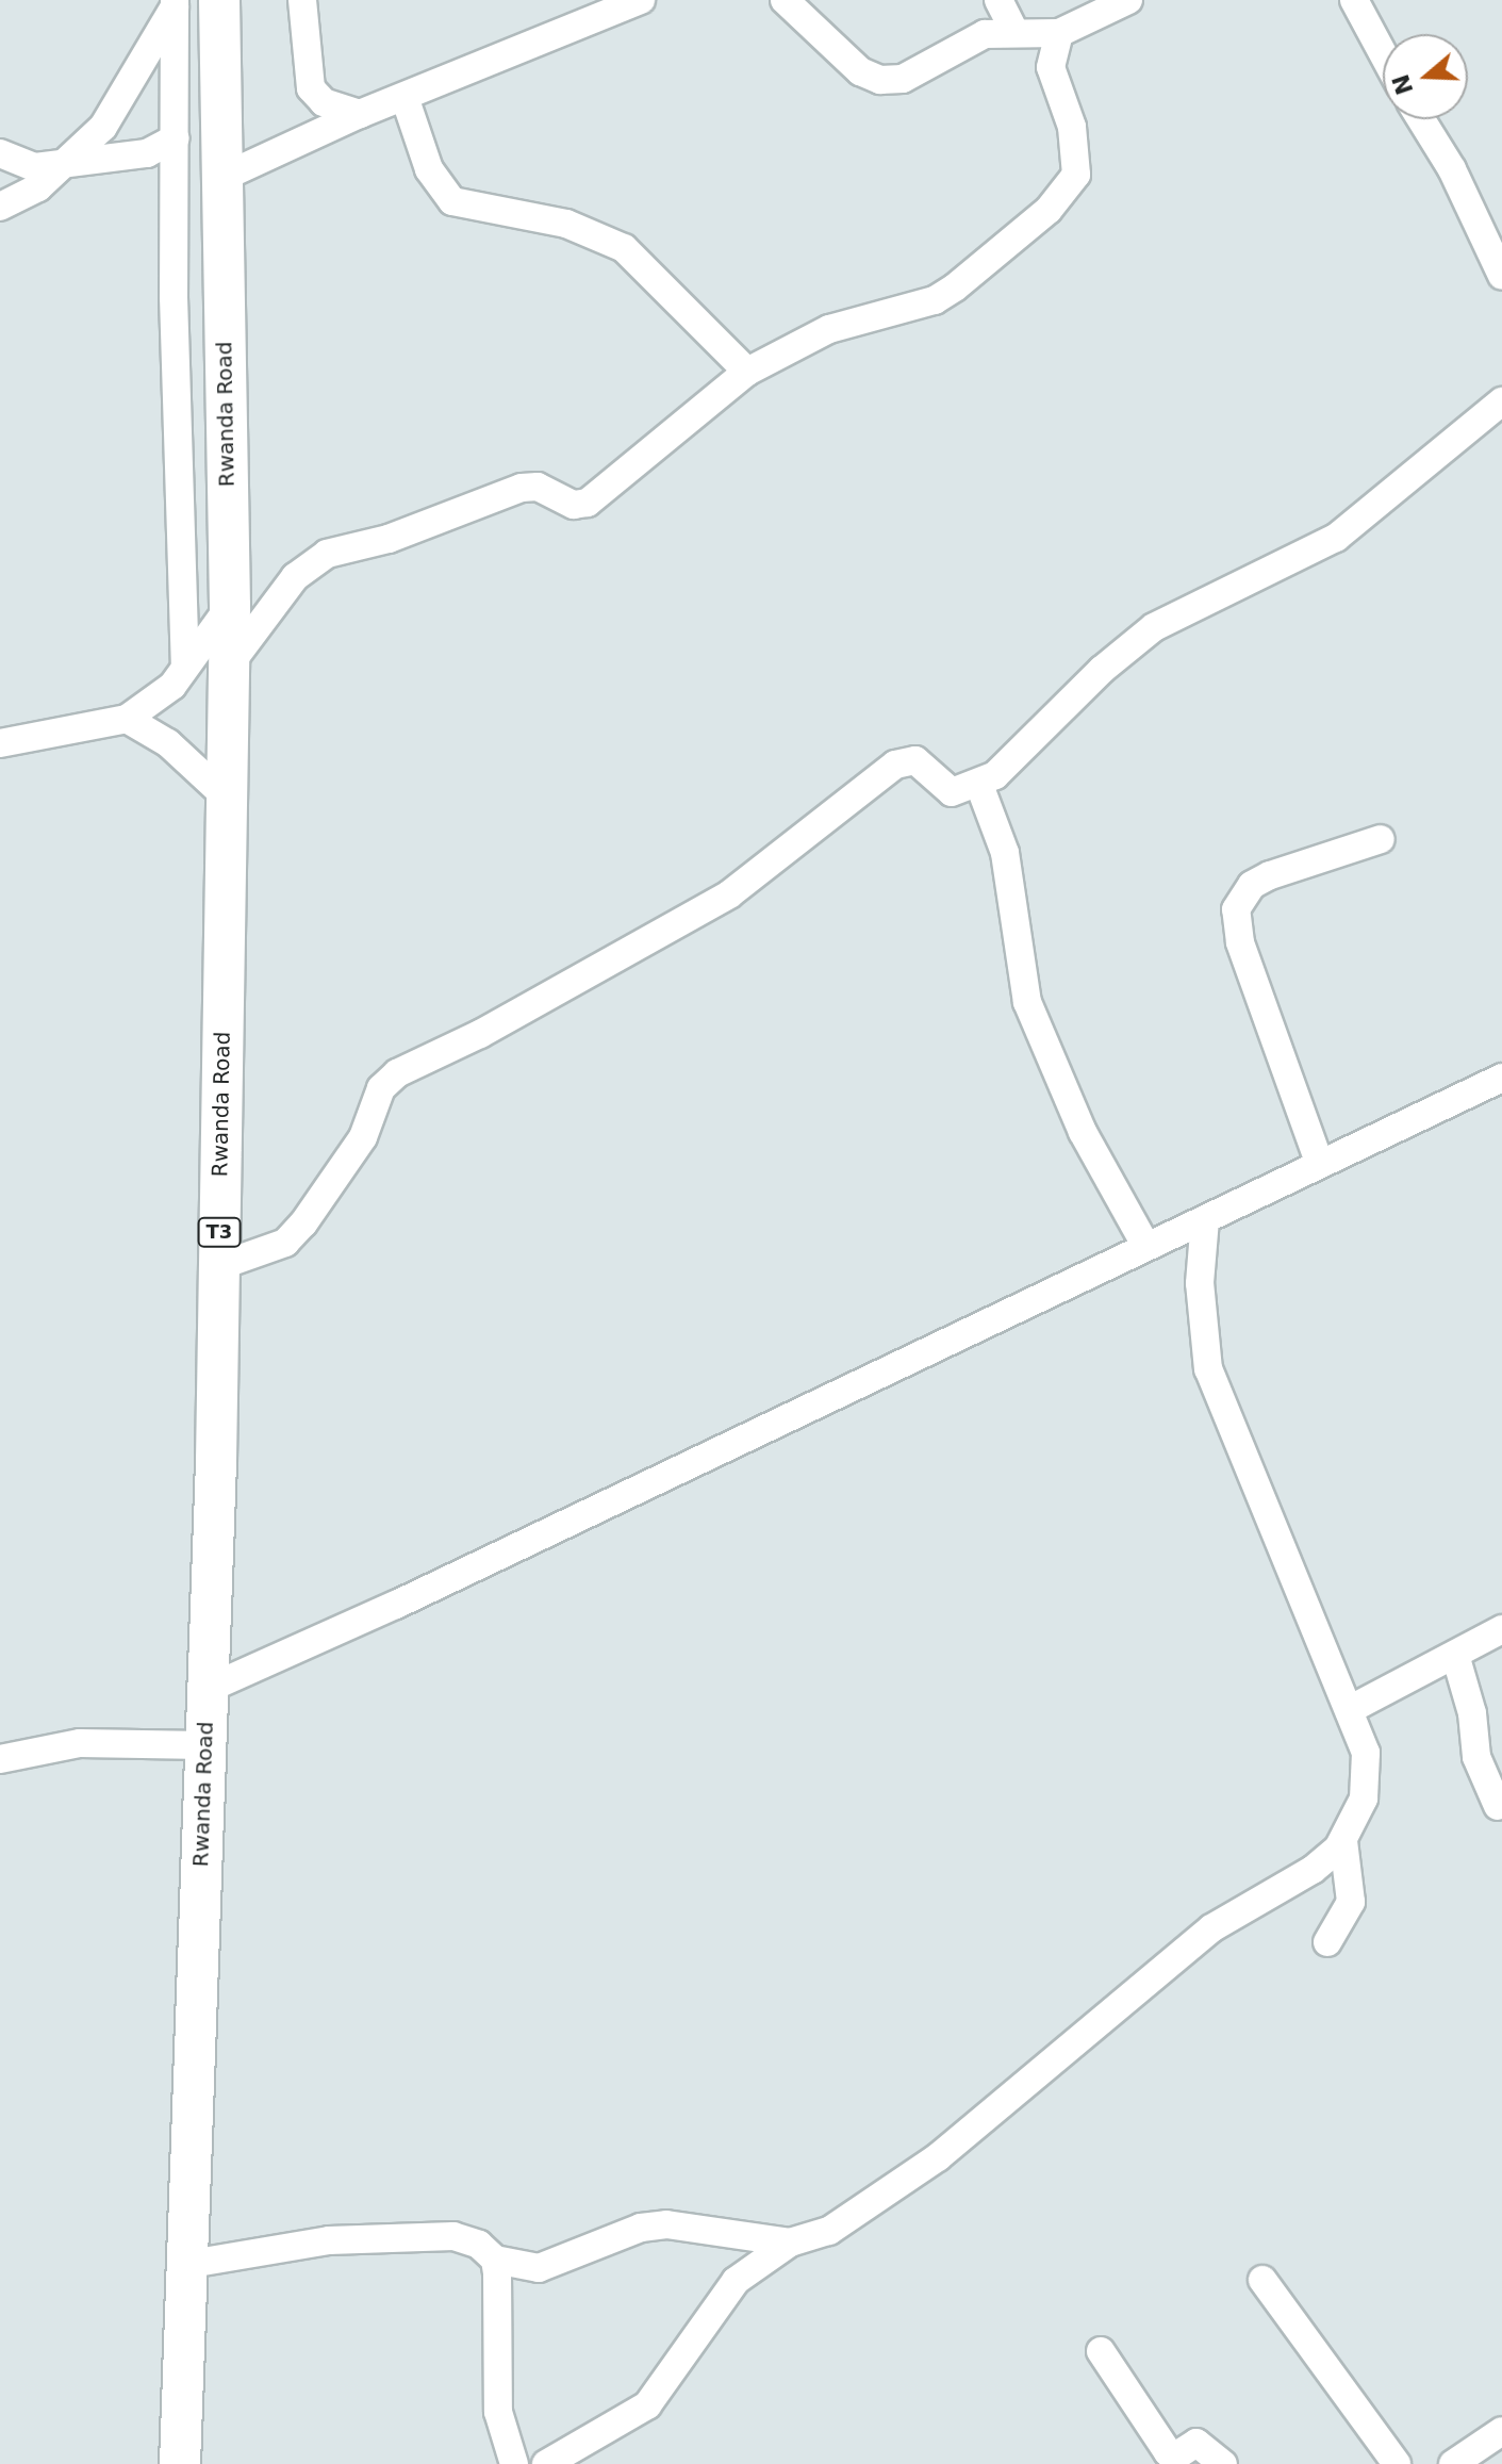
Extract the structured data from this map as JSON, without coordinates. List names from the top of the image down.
{
  "streets": {
    "highway": ["Rwanda Road", "T3"]
  },
  "north": "left"
}
